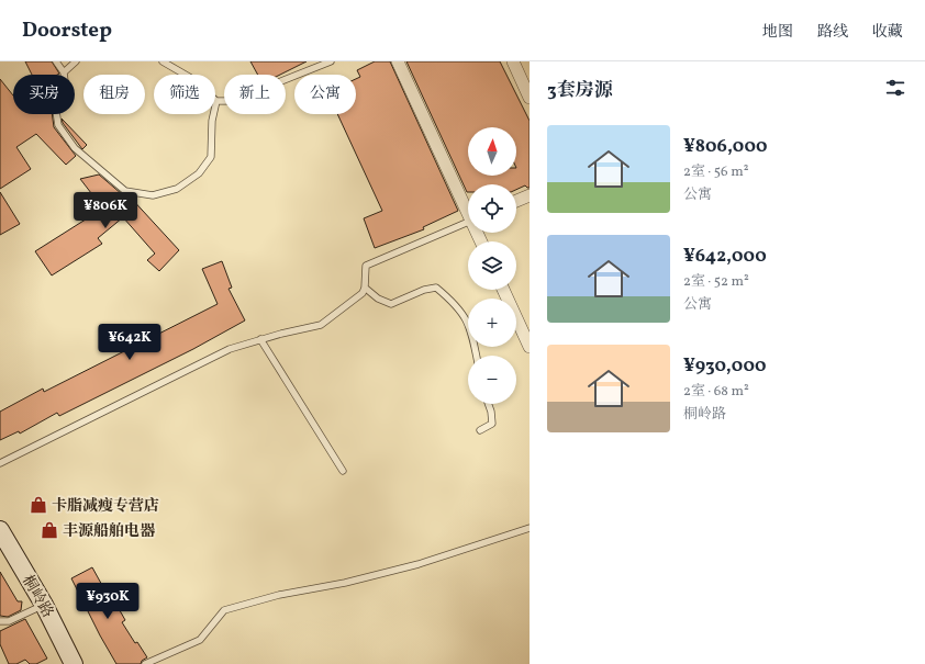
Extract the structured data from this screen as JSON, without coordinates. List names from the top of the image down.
{
  "streets": {
    "main road": ["桐岭路"]
  },
  "places": {
    "shop": ["卡脂减瘦专营店", "丰源船舶电器"]
  },
  "north": "top",
  "page": {
    "header": "Doorstep",
    "nav": ["地图", "路线", "收藏"],
    "heading": "3套房源",
    "chip": [
      "买房",
      "租房",
      "筛选",
      "新上",
      "公寓"
    ],
    "list": [
      {
        "name": "¥806,000",
        "note": "2室 · 56 m² · 公寓"
      },
      {
        "name": "¥642,000",
        "note": "2室 · 52 m² · 公寓"
      },
      {
        "name": "¥930,000",
        "note": "2室 · 68 m² · 桐岭路"
      }
    ],
    "map_buttons": ["+", "−"],
    "price": ["¥806K", "¥642K", "¥930K"]
  }
}
